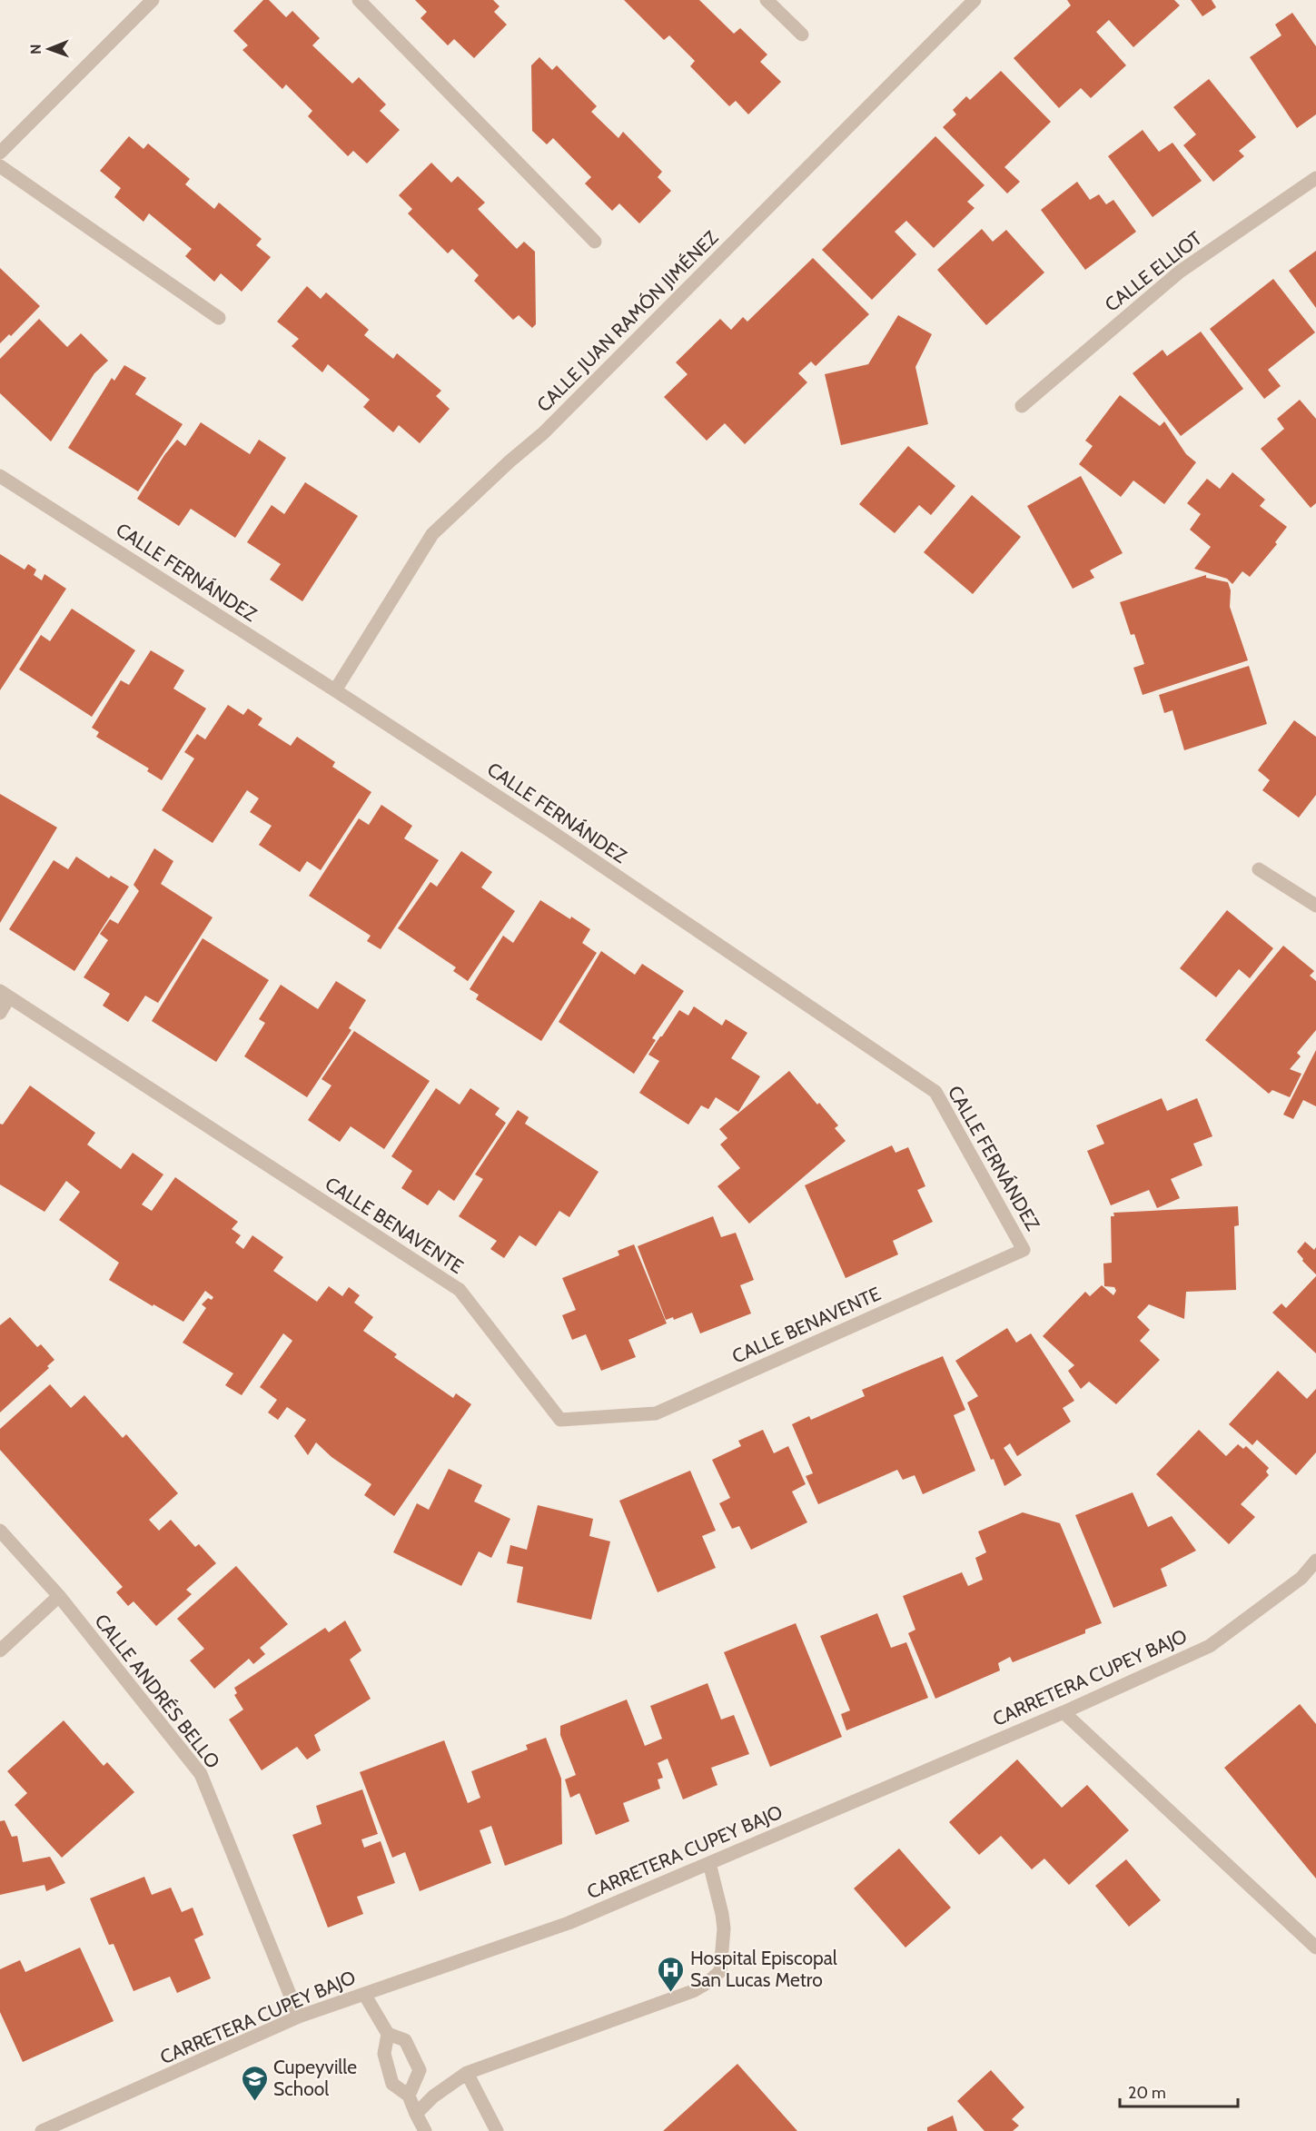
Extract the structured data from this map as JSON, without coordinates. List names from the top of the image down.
{
  "streets": {
    "street": [
      "CALLE ELLIOT",
      "CALLE JUAN RAMÓN JIMÉNEZ",
      "CALLE FERNÁNDEZ",
      "CALLE BENAVENTE",
      "CARRETERA CUPEY BAJO",
      "CALLE ANDRÉS BELLO"
    ]
  },
  "crossings": [
    ["CALLE JUAN RAMÓN JIMÉNEZ", "CALLE FERNÁNDEZ"],
    ["CALLE FERNÁNDEZ", "CALLE BENAVENTE"],
    ["CARRETERA CUPEY BAJO", "CALLE ANDRÉS BELLO"]
  ],
  "places": {
    "hospital": ["Hospital Episcopal San Lucas Metro"],
    "school or university": ["Cupeyville School"]
  },
  "scale_bar": "20 m",
  "north": "left"
}
